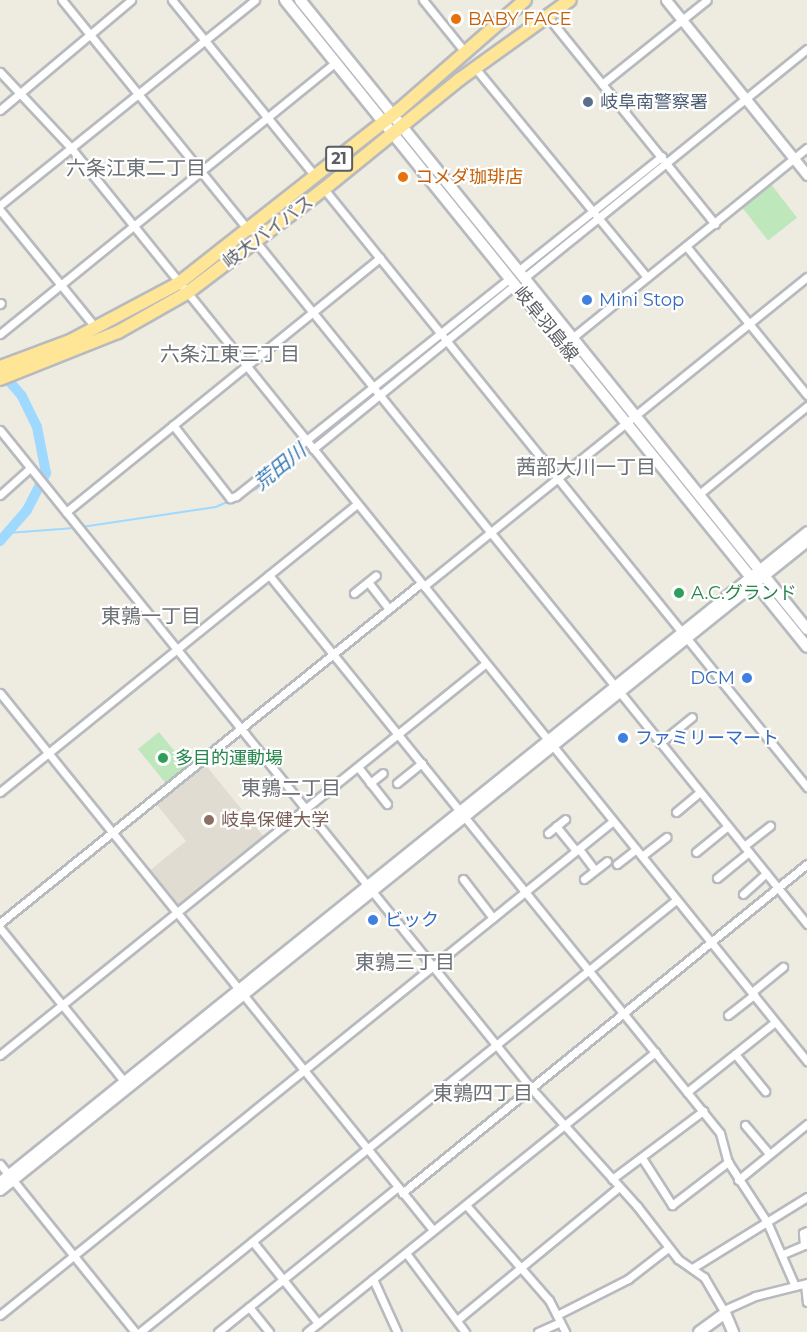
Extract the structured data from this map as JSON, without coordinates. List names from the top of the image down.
{
  "streets": {
    "highway": ["21", "岐大バイパス"],
    "main road": ["岐阜羽島線"]
  },
  "crossings": [
    ["岐大バイパス", "岐阜羽島線"]
  ],
  "districts": [
    "六条江東二丁目",
    "六条江東三丁目",
    "茜部大川一丁目",
    "東鶉一丁目",
    "東鶉二丁目",
    "東鶉三丁目",
    "東鶉四丁目"
  ],
  "water": ["荒田川"],
  "places": [
    "BABY FACE",
    "岐阜南警察署",
    "コメダ珈琲店",
    "Mini Stop",
    "A.C.グランド",
    "DCM",
    "ファミリーマート",
    "多目的運動場",
    "岐阜保健大学",
    "ビック"
  ]
}
